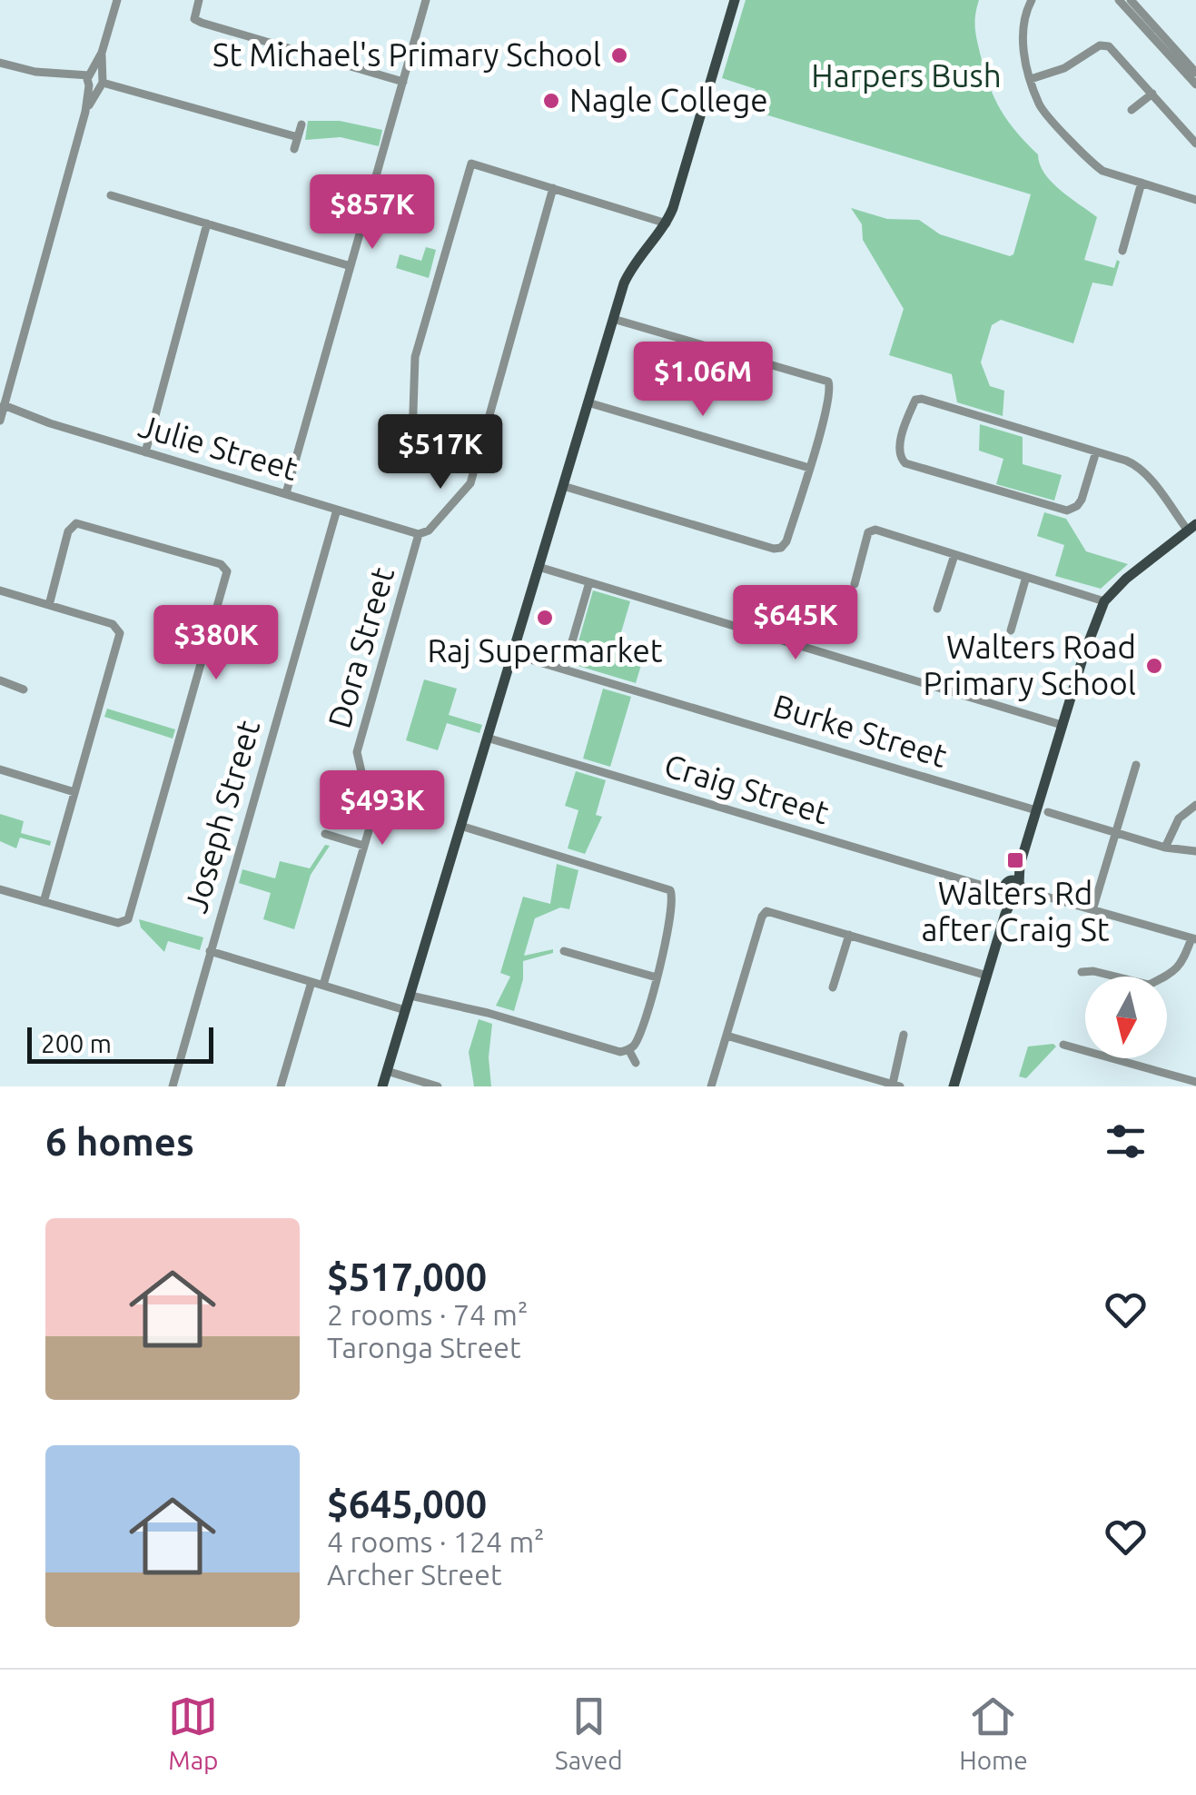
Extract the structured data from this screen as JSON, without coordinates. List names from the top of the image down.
{
  "streets": {
    "street": [
      "Julie Street",
      "Dora Street",
      "Burke Street",
      "Craig Street",
      "Joseph Street"
    ]
  },
  "crossings": [
    ["Julie Street", "Dora Street"],
    ["Julie Street", "Joseph Street"]
  ],
  "parks": ["Harpers Bush"],
  "places": {
    "other": [
      "St Michael's Primary School",
      "Nagle College",
      "Raj Supermarket",
      "Walters Road Primary School"
    ],
    "transit": ["Walters Rd after Craig St"]
  },
  "scale_bar": "200 m",
  "north": "bottom",
  "page": {
    "price": [
      "$857K",
      "$1.06M",
      "$517K",
      "$645K",
      "$380K",
      "$493K"
    ],
    "scale": "200 m",
    "heading": "6 homes",
    "list": [
      {
        "name": "$517,000",
        "note": "2 rooms · 74 m² · Taronga Street"
      },
      {
        "name": "$645,000",
        "note": "4 rooms · 124 m² · Archer Street"
      }
    ],
    "tabs": ["Map", "Saved", "Home"]
  }
}
